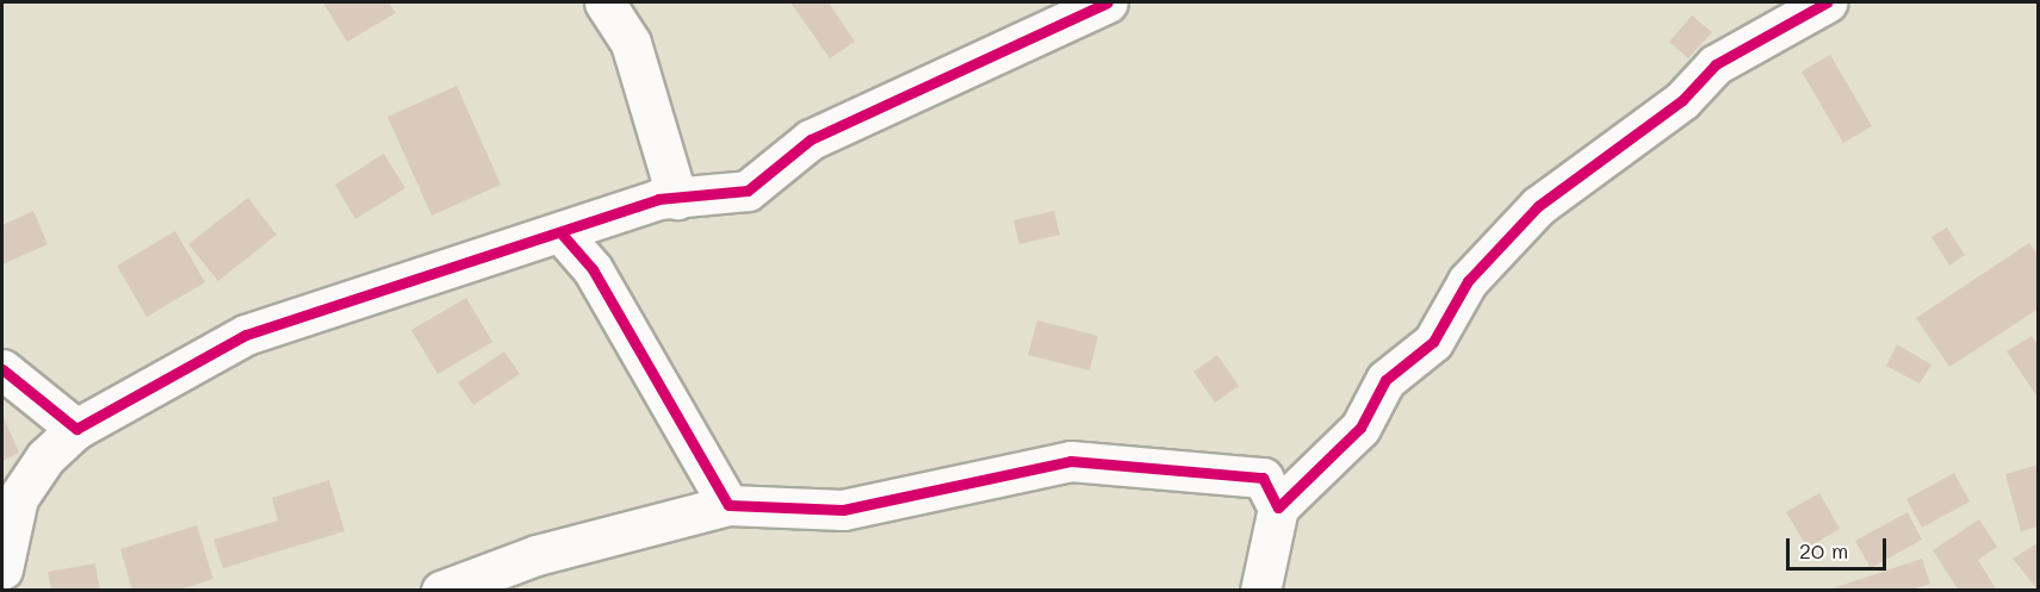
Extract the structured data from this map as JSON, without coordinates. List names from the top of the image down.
{
  "scale_bar": "20 m"
}
